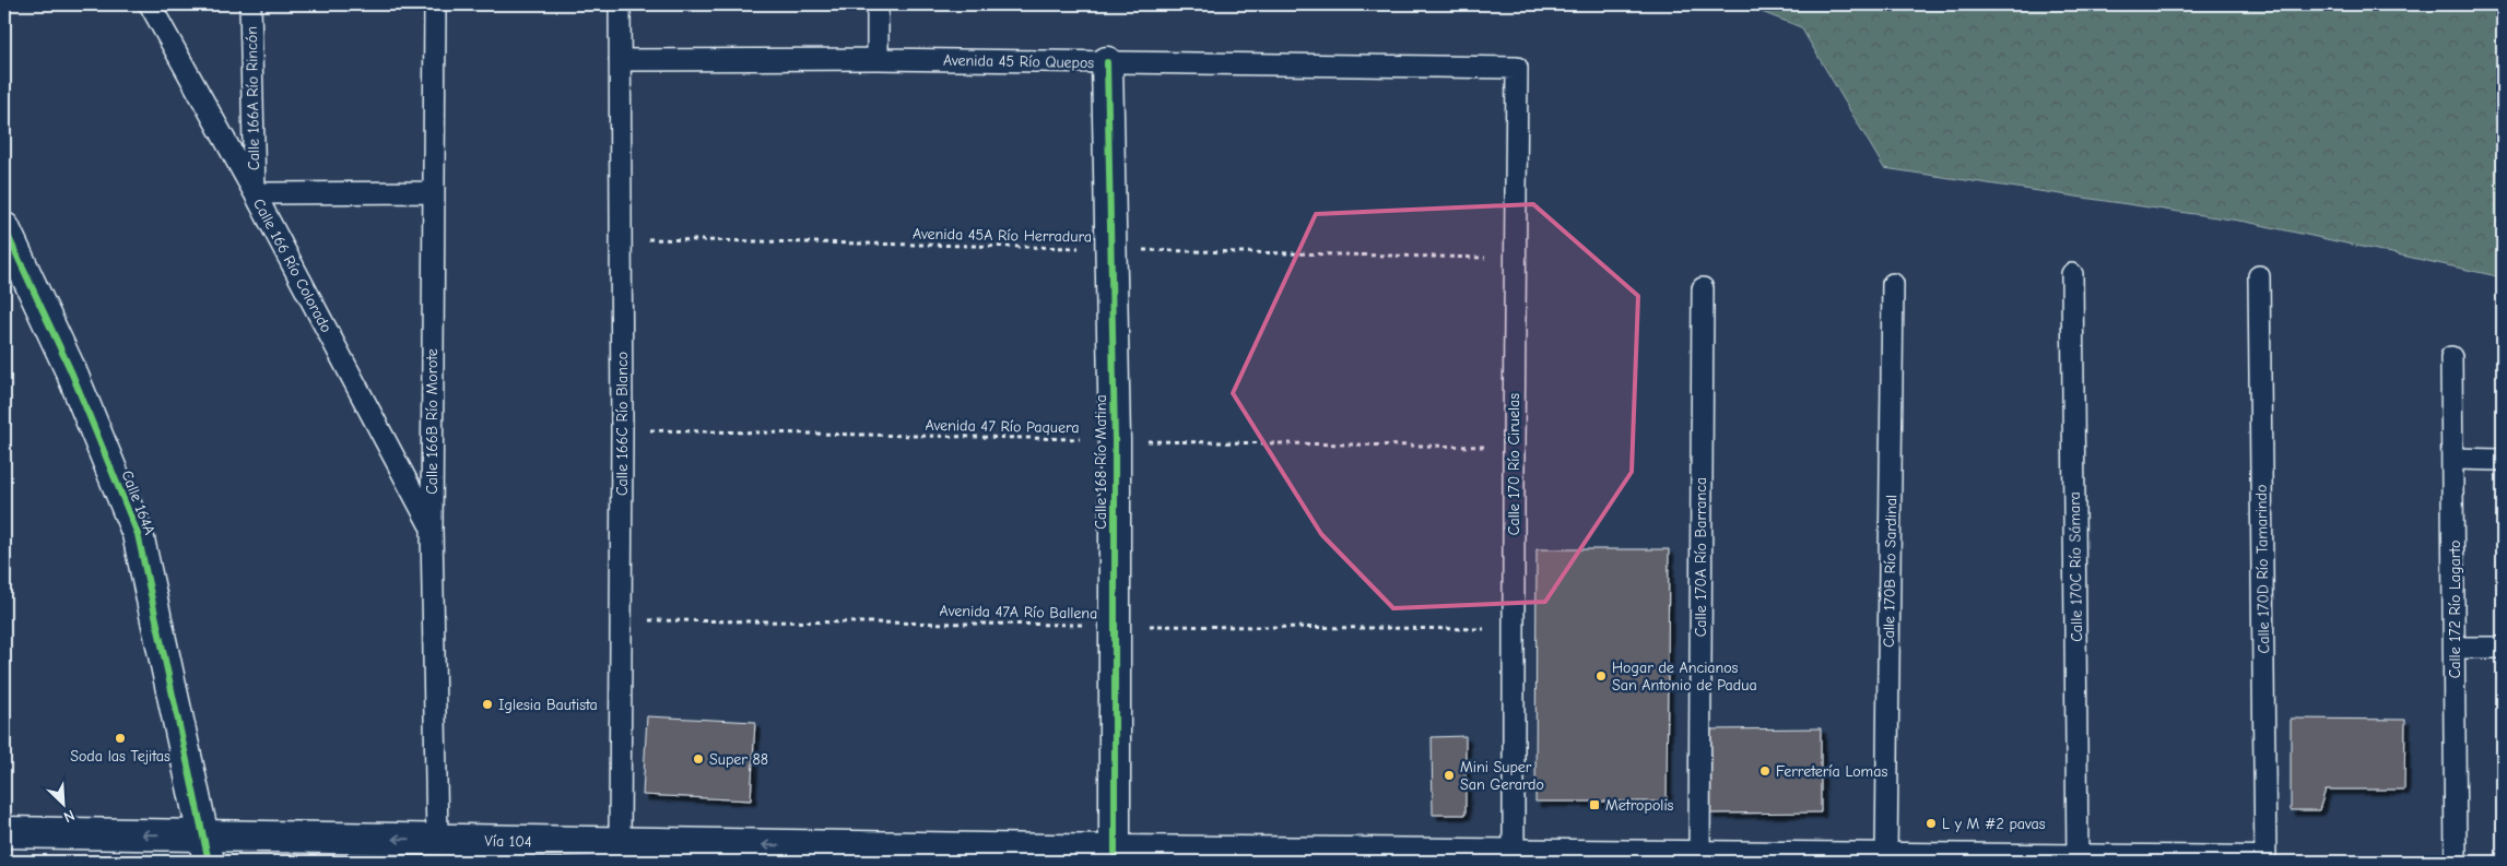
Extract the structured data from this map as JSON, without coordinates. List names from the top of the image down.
{
  "streets": {
    "main road": ["Calle 168 Río Matina", "Calle 164A", "Vía 104"],
    "lane": [
      "Avenida 45 Río Quepos",
      "Calle 166A Río Rincón",
      "Calle 166 Río Colorado",
      "Calle 166B Río Morote",
      "Calle 166C Río Blanco",
      "Calle 170 Río Ciruelas",
      "Calle 170A Río Barranca",
      "Calle 170C Río Sámara",
      "Calle 170D Río Tamarindo",
      "Calle 170B Río Sardinal",
      "Calle 172 Río Lagarto"
    ],
    "path": ["Avenida 45A Río Herradura", "Avenida 47 Río Paquera", "Avenida 47A Río Ballena"]
  },
  "crossings": [
    ["Avenida 45 Río Quepos", "Calle 166C Río Blanco"],
    ["Avenida 45 Río Quepos", "Calle 168 Río Matina"],
    ["Avenida 45 Río Quepos", "Calle 170 Río Ciruelas"],
    ["Calle 166A Río Rincón", "Calle 166 Río Colorado"],
    ["Avenida 45A Río Herradura", "Calle 166C Río Blanco"],
    ["Avenida 45A Río Herradura", "Calle 168 Río Matina"],
    ["Avenida 45A Río Herradura", "Calle 170 Río Ciruelas"],
    ["Calle 166 Río Colorado", "Calle 166B Río Morote"],
    ["Calle 166B Río Morote", "Vía 104"],
    ["Calle 166C Río Blanco", "Avenida 47 Río Paquera"],
    ["Calle 166C Río Blanco", "Avenida 47A Río Ballena"],
    ["Calle 166C Río Blanco", "Vía 104"],
    ["Avenida 47 Río Paquera", "Calle 168 Río Matina"],
    ["Avenida 47 Río Paquera", "Calle 170 Río Ciruelas"],
    ["Calle 168 Río Matina", "Avenida 47A Río Ballena"],
    ["Calle 168 Río Matina", "Vía 104"],
    ["Calle 170 Río Ciruelas", "Avenida 47A Río Ballena"],
    ["Calle 170 Río Ciruelas", "Vía 104"],
    ["Calle 164A", "Vía 104"],
    ["Calle 170A Río Barranca", "Vía 104"],
    ["Calle 170C Río Sámara", "Vía 104"],
    ["Calle 170B Río Sardinal", "Vía 104"]
  ],
  "places": {
    "other": [
      "Hogar de Ancianos San Antonio de Padua",
      "Iglesia Bautista",
      "Soda las Tejitas",
      "Super 88",
      "Ferretería Lomas",
      "Mini Super San Gerardo",
      "L y M #2 pavas"
    ],
    "transit": ["Metropolis"]
  },
  "north": "bottom right"
}
